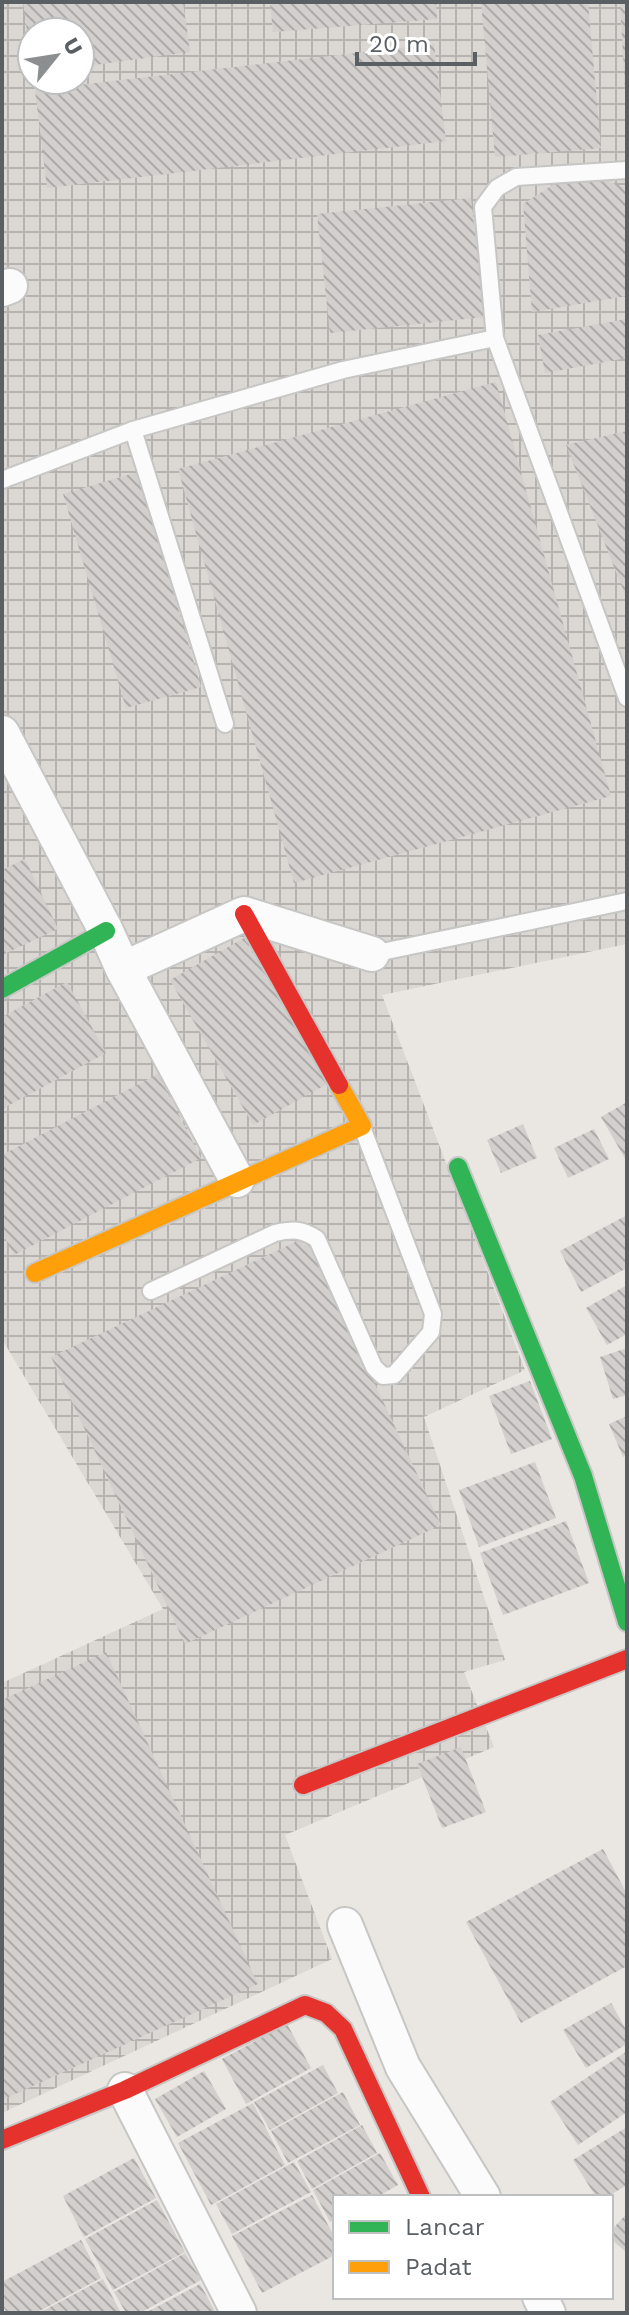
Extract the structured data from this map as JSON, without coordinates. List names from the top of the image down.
{
  "legend": ["Lancar", "Padat"],
  "scale_bar": "20 m",
  "north": "top right"
}
